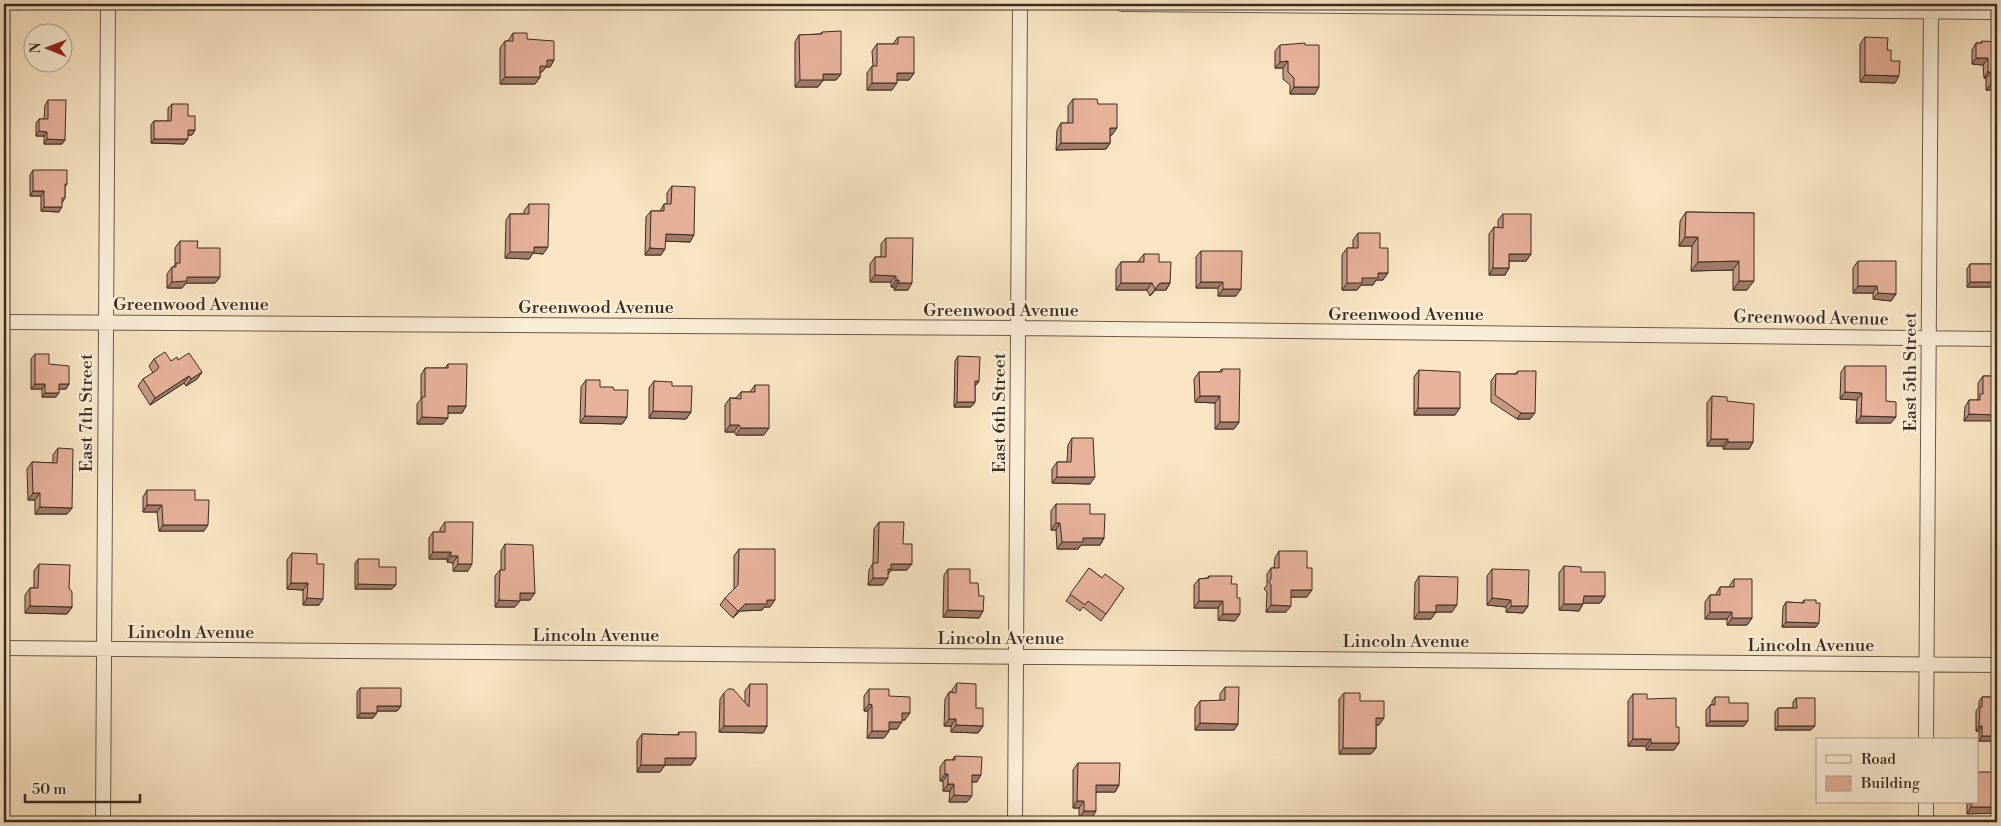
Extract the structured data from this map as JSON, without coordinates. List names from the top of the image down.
{
  "streets": {
    "street": [
      "Greenwood Avenue",
      "East 5th Street",
      "East 7th Street",
      "East 6th Street",
      "Lincoln Avenue"
    ]
  },
  "crossings": [
    ["Greenwood Avenue", "East 5th Street"],
    ["Greenwood Avenue", "East 7th Street"],
    ["Greenwood Avenue", "East 6th Street"],
    ["East 5th Street", "Lincoln Avenue"],
    ["East 7th Street", "Lincoln Avenue"],
    ["East 6th Street", "Lincoln Avenue"]
  ],
  "legend": ["Road", "Building"],
  "scale_bar": "50 m",
  "north": "left"
}
